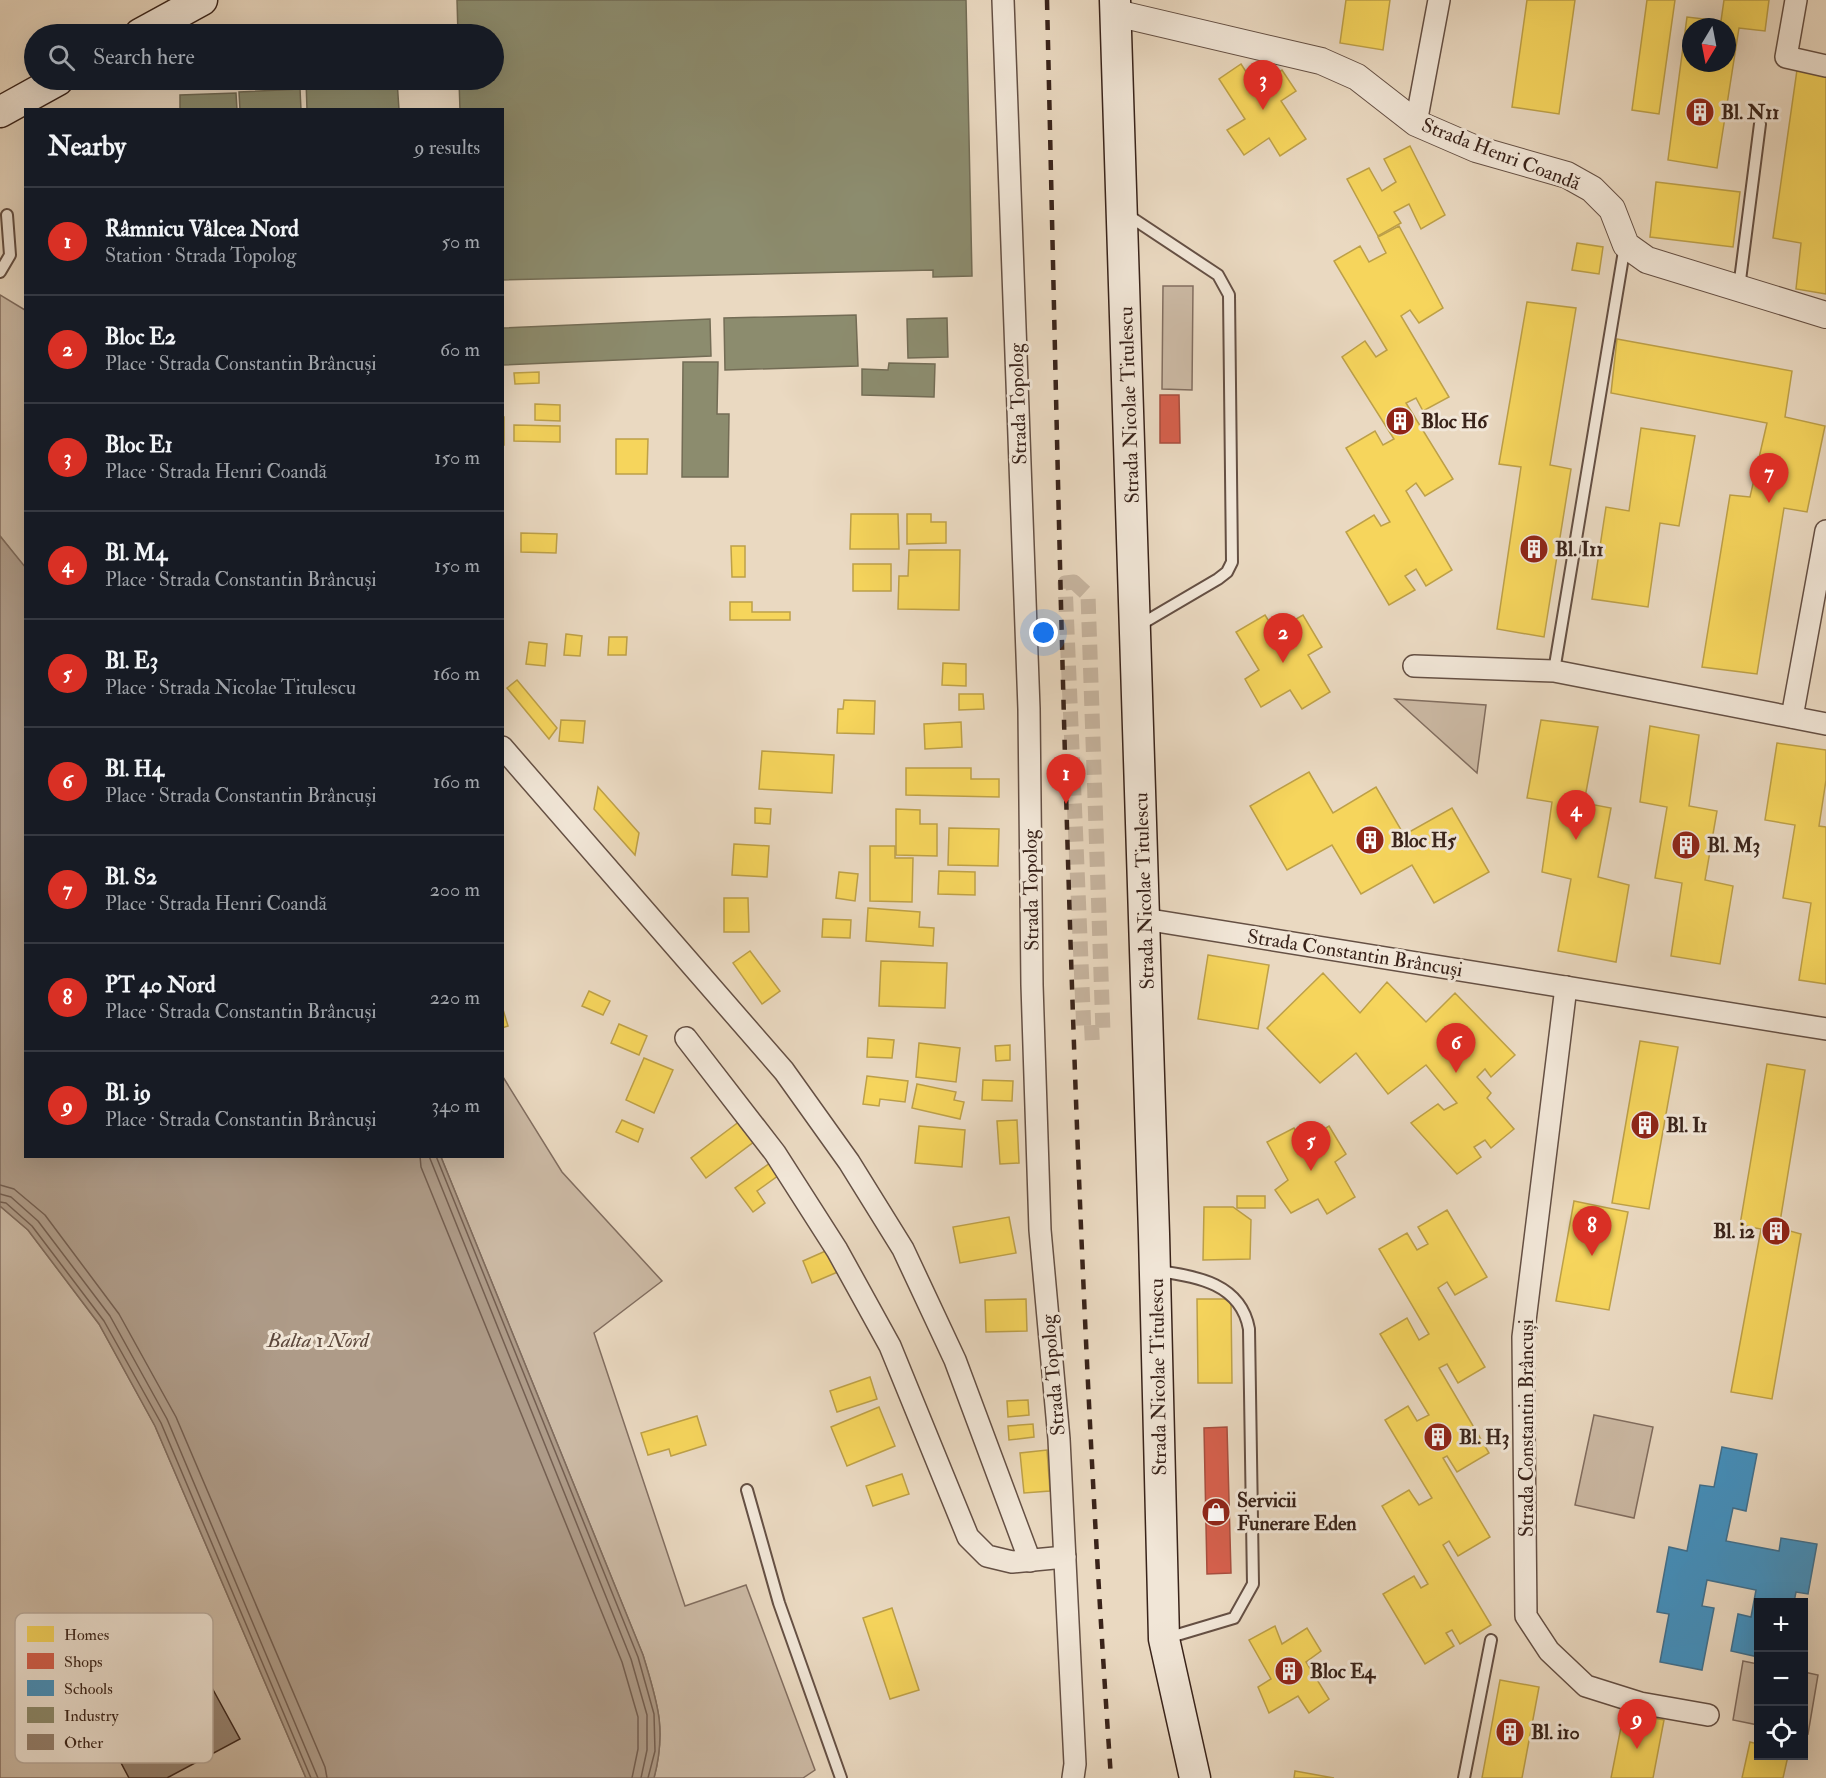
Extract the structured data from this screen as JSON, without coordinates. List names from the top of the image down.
{
  "streets": {
    "main road": ["Strada Nicolae Titulescu"],
    "street": ["Strada Henri Coandă", "Strada Topolog", "Strada Constantin Brâncuși"]
  },
  "crossings": [
    ["Strada Henri Coandă", "Strada Nicolae Titulescu"],
    ["Strada Nicolae Titulescu", "Strada Constantin Brâncuși"]
  ],
  "water": ["Balta 1 Nord"],
  "places": {
    "building": [
      "Bl. N11",
      "Bloc H6",
      "Bl. I11",
      "Bloc H5",
      "Bl. M3",
      "Bl. I1",
      "Bl. i2",
      "Bl. H3",
      "Bloc E4",
      "Bl. i10"
    ],
    "shop": ["Servicii Funerare Eden"]
  },
  "legend": [
    "Homes",
    "Shops",
    "Schools",
    "Industry",
    "Other"
  ],
  "north": "bottom",
  "page": {
    "search": "Search here",
    "pins": [
      "3",
      "7",
      "2",
      "1",
      "4",
      "6",
      "5",
      "8",
      "9"
    ],
    "heading": ["Nearby", "9 results"],
    "list": [
      {
        "mark": "1",
        "name": "Râmnicu Vâlcea Nord",
        "note": "Station · Strada Topolog",
        "value": "50 m"
      },
      {
        "mark": "2",
        "name": "Bloc E2",
        "note": "Place · Strada Constantin Brâncuși",
        "value": "60 m"
      },
      {
        "mark": "3",
        "name": "Bloc E1",
        "note": "Place · Strada Henri Coandă",
        "value": "150 m"
      },
      {
        "mark": "4",
        "name": "Bl. M4",
        "note": "Place · Strada Constantin Brâncuși",
        "value": "150 m"
      },
      {
        "mark": "5",
        "name": "Bl. E3",
        "note": "Place · Strada Nicolae Titulescu",
        "value": "160 m"
      },
      {
        "mark": "6",
        "name": "Bl. H4",
        "note": "Place · Strada Constantin Brâncuși",
        "value": "160 m"
      },
      {
        "mark": "7",
        "name": "Bl. S2",
        "note": "Place · Strada Henri Coandă",
        "value": "200 m"
      },
      {
        "mark": "8",
        "name": "PT 40 Nord",
        "note": "Place · Strada Constantin Brâncuși",
        "value": "220 m"
      },
      {
        "mark": "9",
        "name": "Bl. i9",
        "note": "Place · Strada Constantin Brâncuși",
        "value": "340 m"
      }
    ],
    "map_buttons": ["+", "−"]
  }
}
